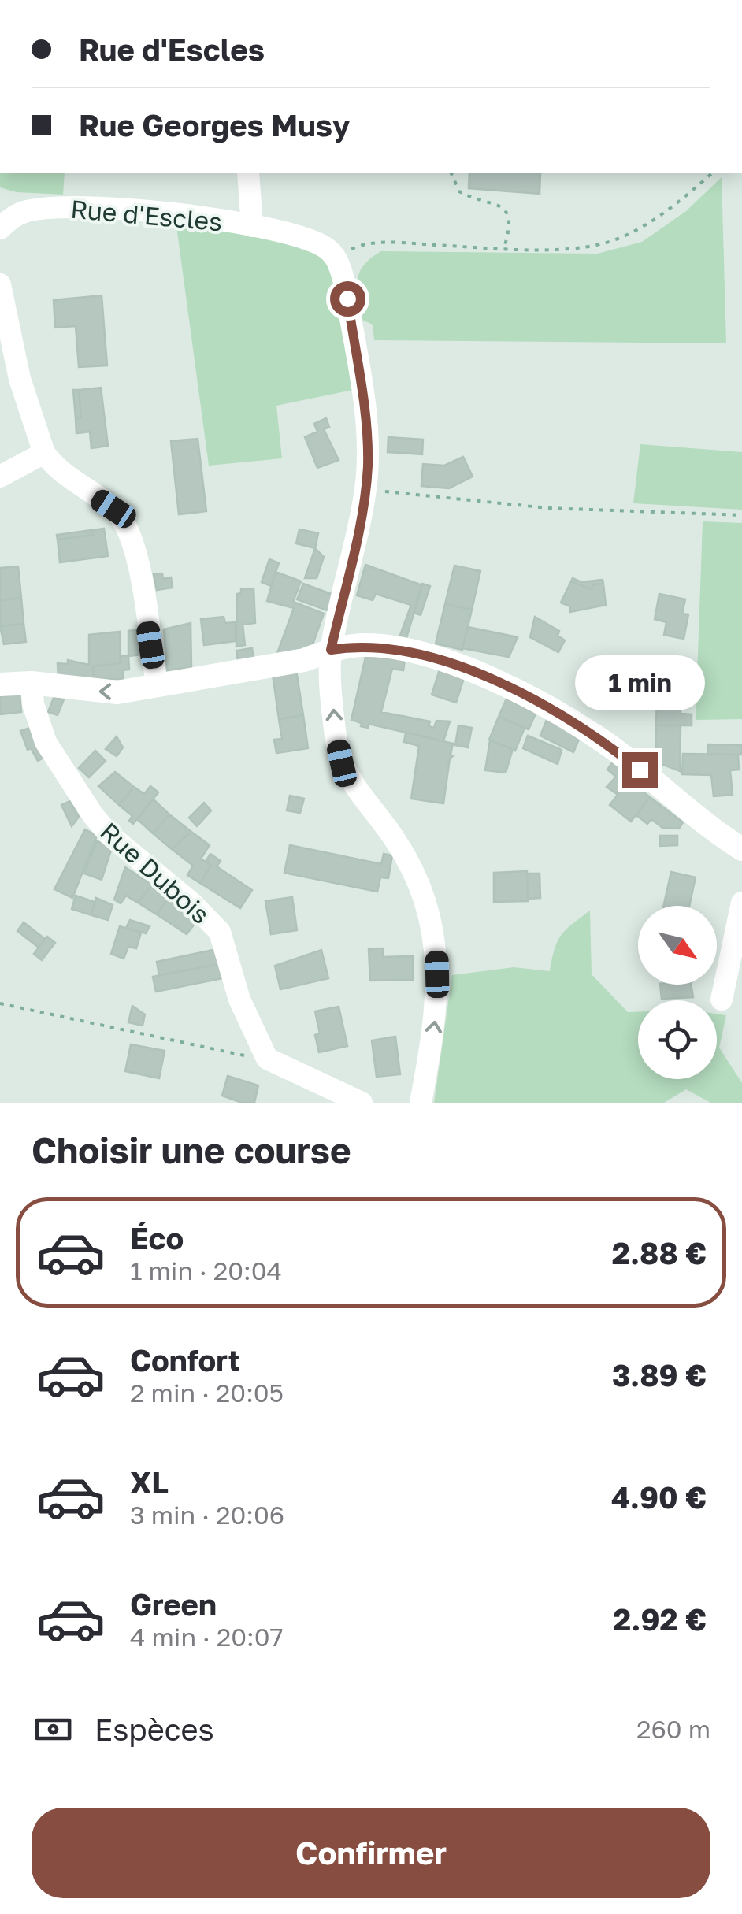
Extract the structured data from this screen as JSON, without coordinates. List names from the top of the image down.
{
  "streets": {
    "street": ["Rue d'Escles", "Rue Dubois"]
  },
  "north": "bottom right",
  "page": {
    "banner": ["Rue d'Escles", "Rue Georges Musy"],
    "bubble": "1 min",
    "heading": "Choisir une course",
    "list": [
      {
        "name": "Éco",
        "note": "1 min · 20:04",
        "value": "2.88 €"
      },
      {
        "name": "Confort",
        "note": "2 min · 20:05",
        "value": "3.89 €"
      },
      {
        "name": "XL",
        "note": "3 min · 20:06",
        "value": "4.90 €"
      },
      {
        "name": "Green",
        "note": "4 min · 20:07",
        "value": "2.92 €"
      }
    ],
    "pay": ["Espèces", "260 m"],
    "buttons": "Confirmer"
  }
}
